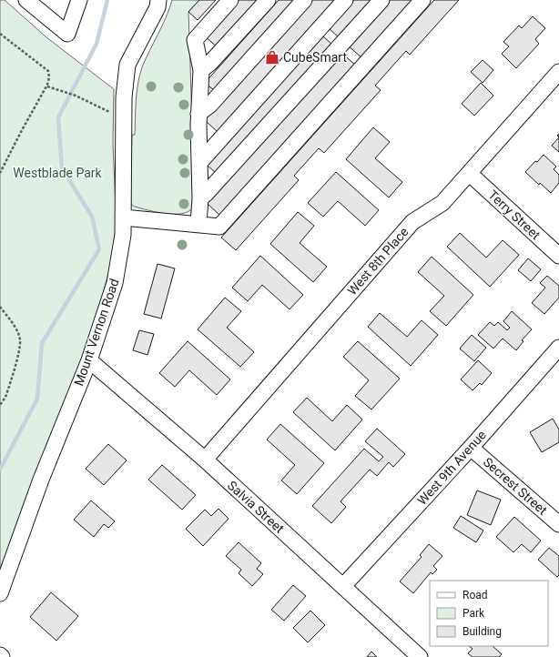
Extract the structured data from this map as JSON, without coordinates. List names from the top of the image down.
{
  "streets": {
    "street": [
      "Terry Street",
      "West 8th Place",
      "Mount Vernon Road",
      "West 9th Avenue",
      "Secrest Street",
      "Salvia Street"
    ]
  },
  "crossings": [
    ["Terry Street", "West 8th Place"],
    ["West 8th Place", "Salvia Street"],
    ["Mount Vernon Road", "Salvia Street"],
    ["West 9th Avenue", "Secrest Street"],
    ["West 9th Avenue", "Salvia Street"]
  ],
  "parks": ["Westblade Park"],
  "places": {
    "shop": ["CubeSmart"]
  },
  "legend": ["Road", "Park", "Building"]
}
